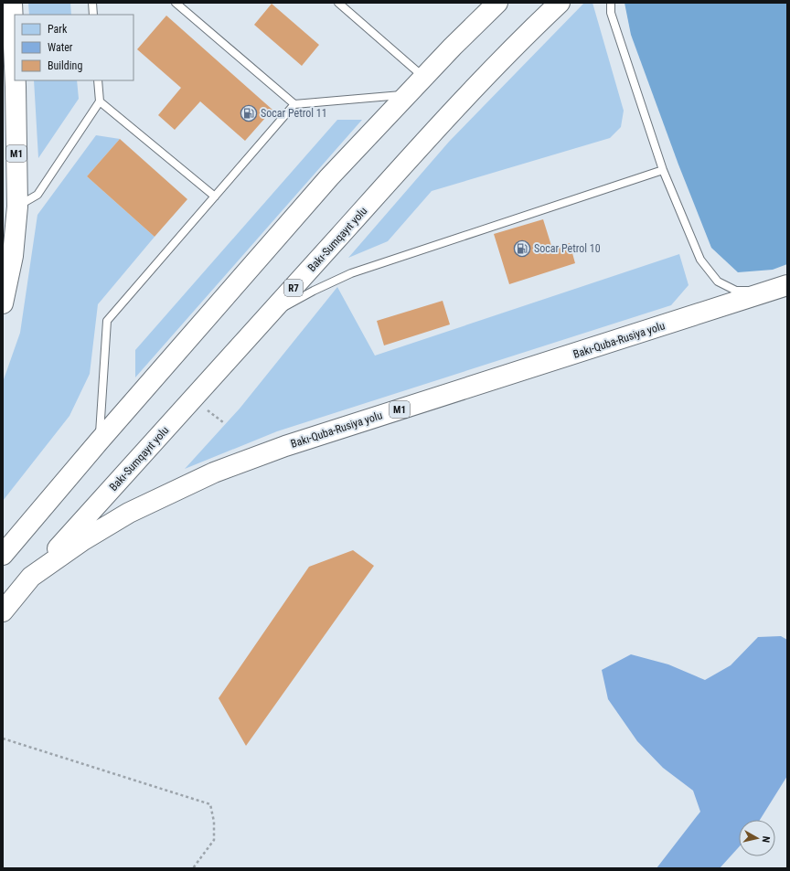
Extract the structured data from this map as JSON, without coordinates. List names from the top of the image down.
{
  "streets": {
    "highway": [
      "M1",
      "Bakı-Sumqayıt yolu",
      "R7",
      "Bakı-Quba-Rusiya yolu"
    ]
  },
  "crossings": [
    ["Bakı-Sumqayıt yolu", "Bakı-Quba-Rusiya yolu"]
  ],
  "places": {
    "fuel station": ["Socar Petrol 11", "Socar Petrol 10"]
  },
  "legend": ["Park", "Water", "Building"],
  "north": "right"
}
